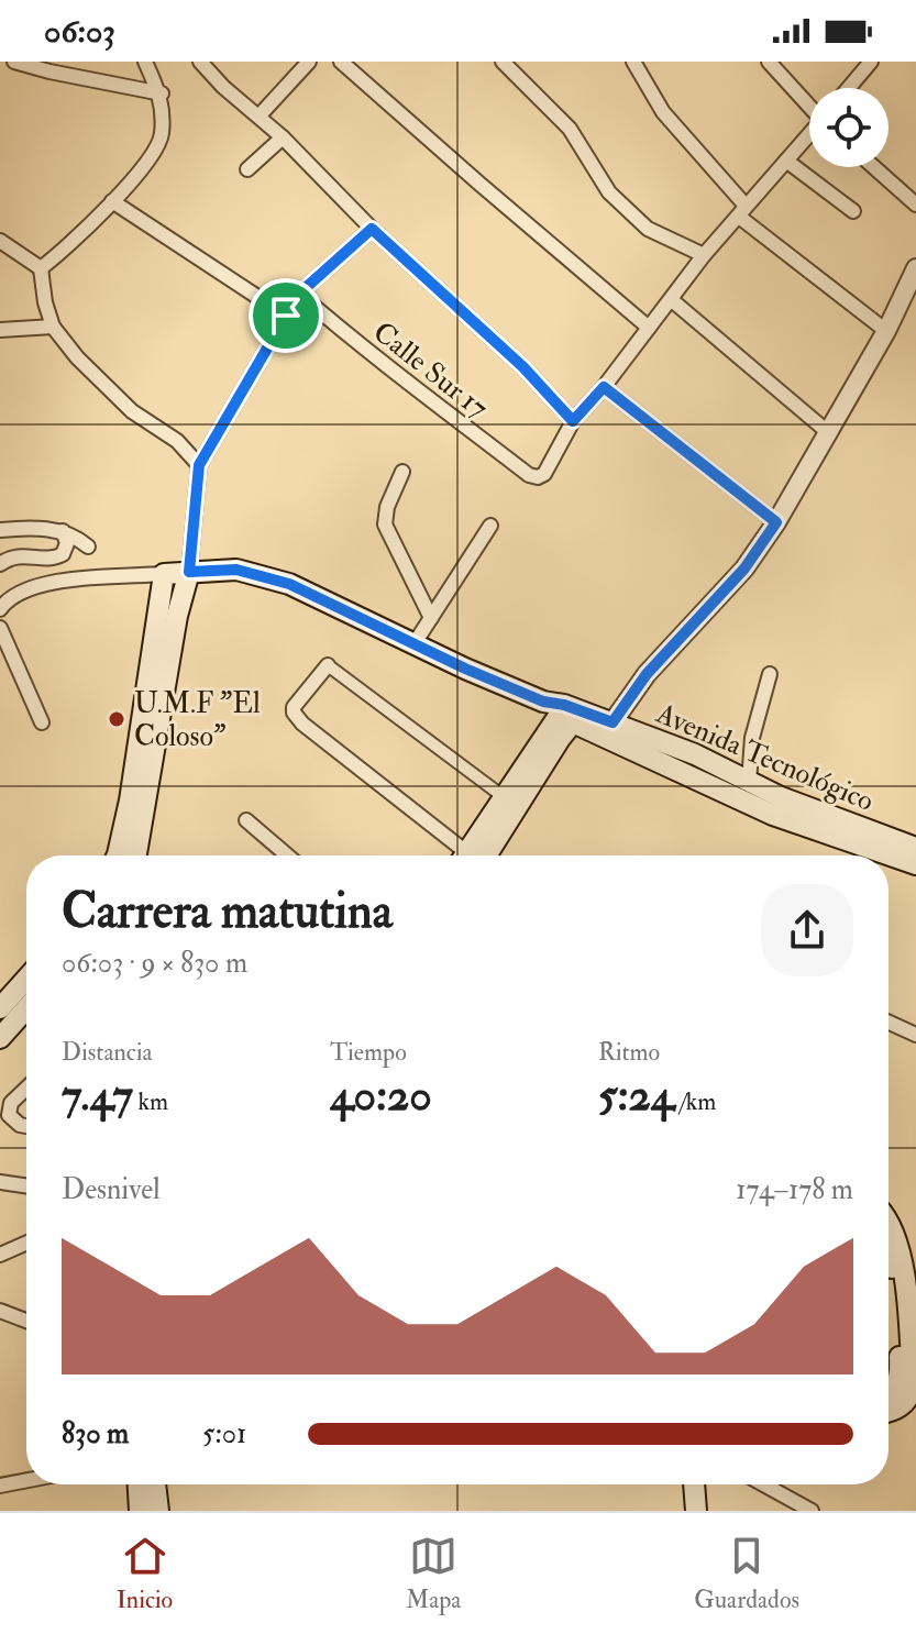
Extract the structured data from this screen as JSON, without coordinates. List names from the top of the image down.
{
  "streets": {
    "main road": ["Avenida Tecnológico"],
    "street": ["Calle Sur 17"]
  },
  "places": ["U.M.F \"El Coloso\""],
  "page": {
    "status": "06:03",
    "heading": ["Carrera matutina", "06:03 · 9 × 830 m"],
    "stats": [
      ["Distancia", "7.47 km"],
      ["Tiempo", "40:20"],
      ["Ritmo", "5:24 /km"]
    ],
    "chart": ["Desnivel", "174–178 m"],
    "list": [
      {
        "name": "830 m",
        "note": "5:01"
      }
    ],
    "tabs": ["Inicio", "Mapa", "Guardados"]
  }
}
